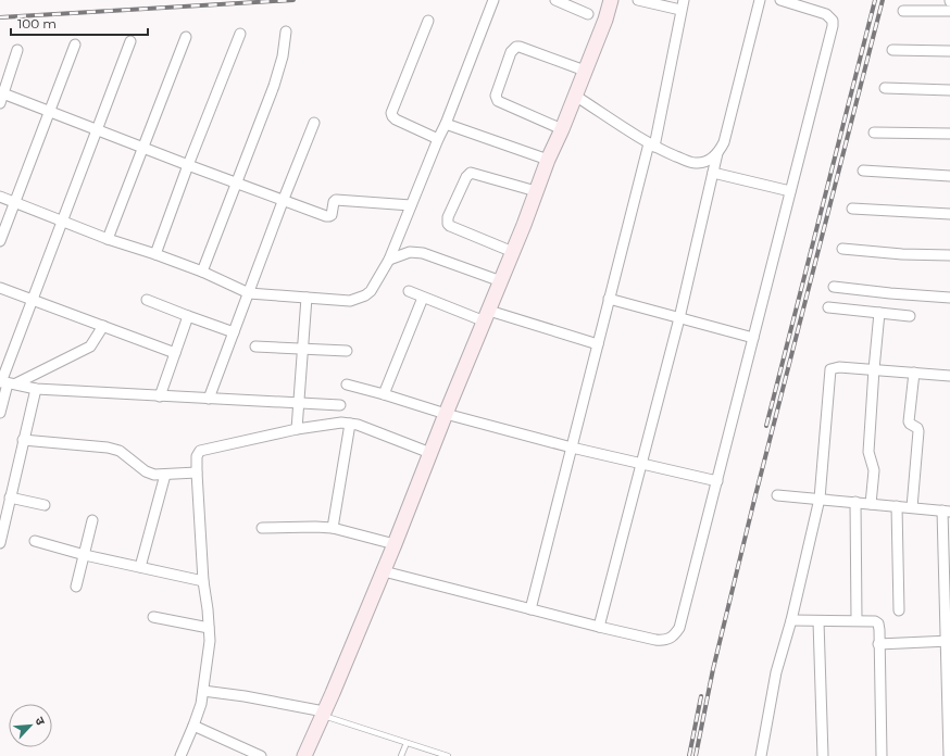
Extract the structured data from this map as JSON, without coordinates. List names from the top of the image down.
{
  "scale_bar": "100 m",
  "north": "top right"
}
